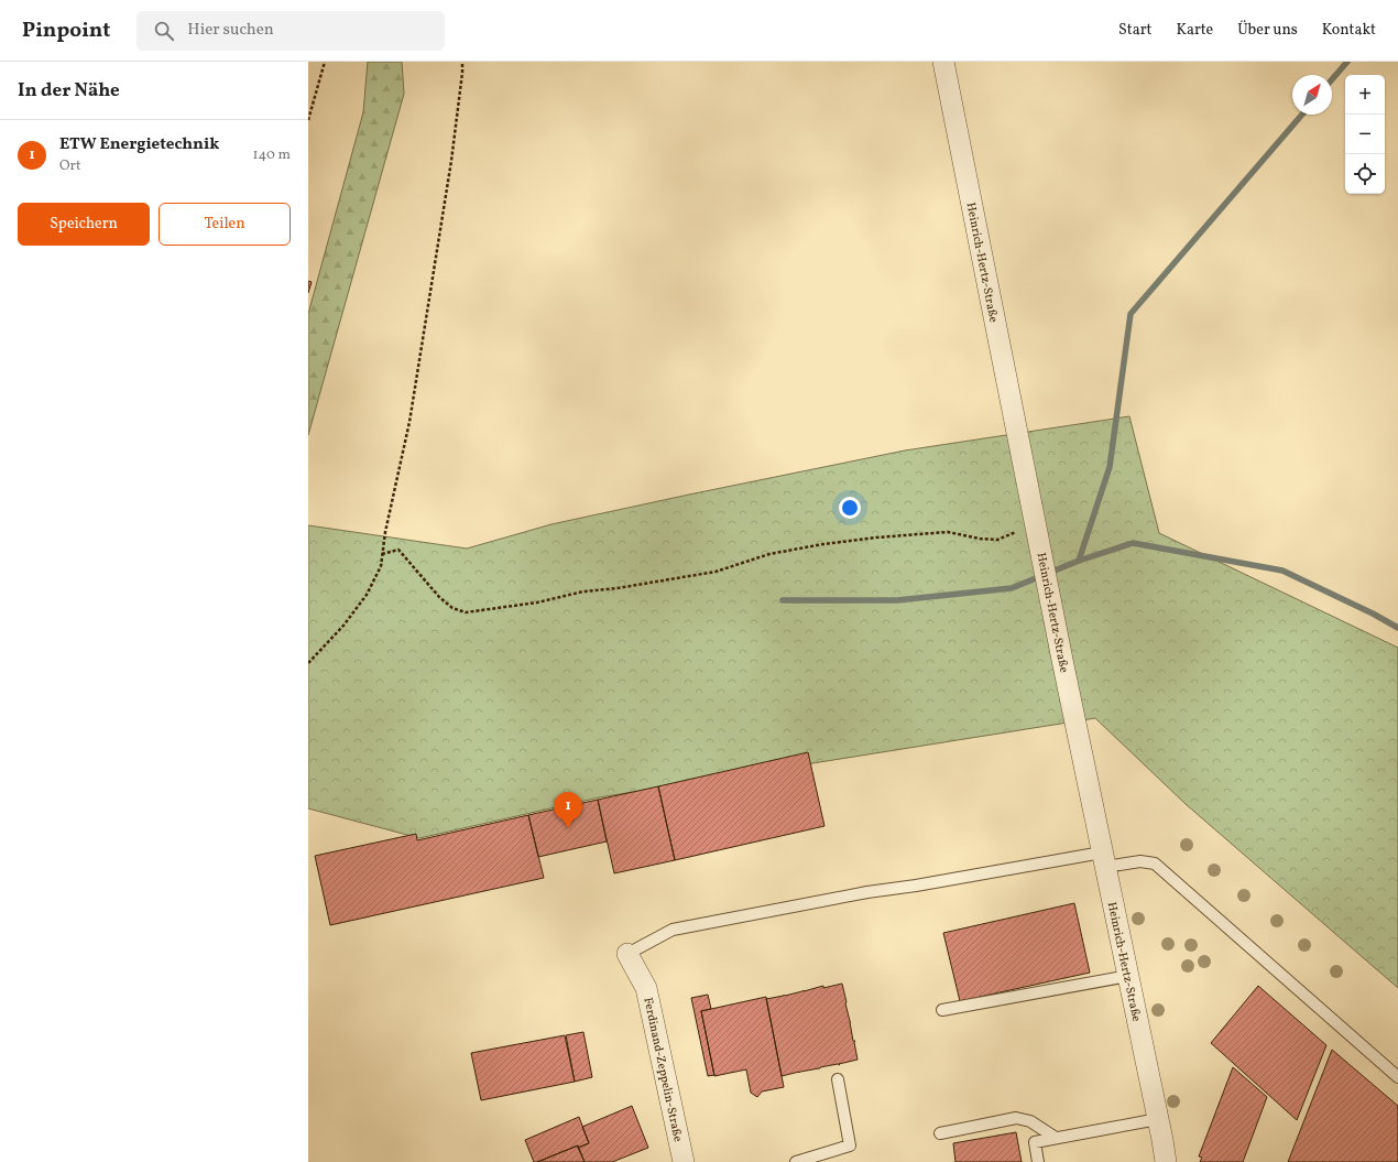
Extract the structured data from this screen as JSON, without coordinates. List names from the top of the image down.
{
  "streets": {
    "street": ["Heinrich-Hertz-Straße", "Ferdinand-Zeppelin-Straße"]
  },
  "north": "top right",
  "page": {
    "header": "Pinpoint",
    "search": "Hier suchen",
    "nav": [
      "Start",
      "Karte",
      "Über uns",
      "Kontakt"
    ],
    "heading": "In der Nähe",
    "map_buttons": ["+", "−"],
    "list": [
      {
        "mark": "1",
        "name": "ETW Energietechnik",
        "note": "Ort",
        "value": "140 m"
      }
    ],
    "buttons": ["Speichern", "Teilen"],
    "pins": "1"
  }
}
